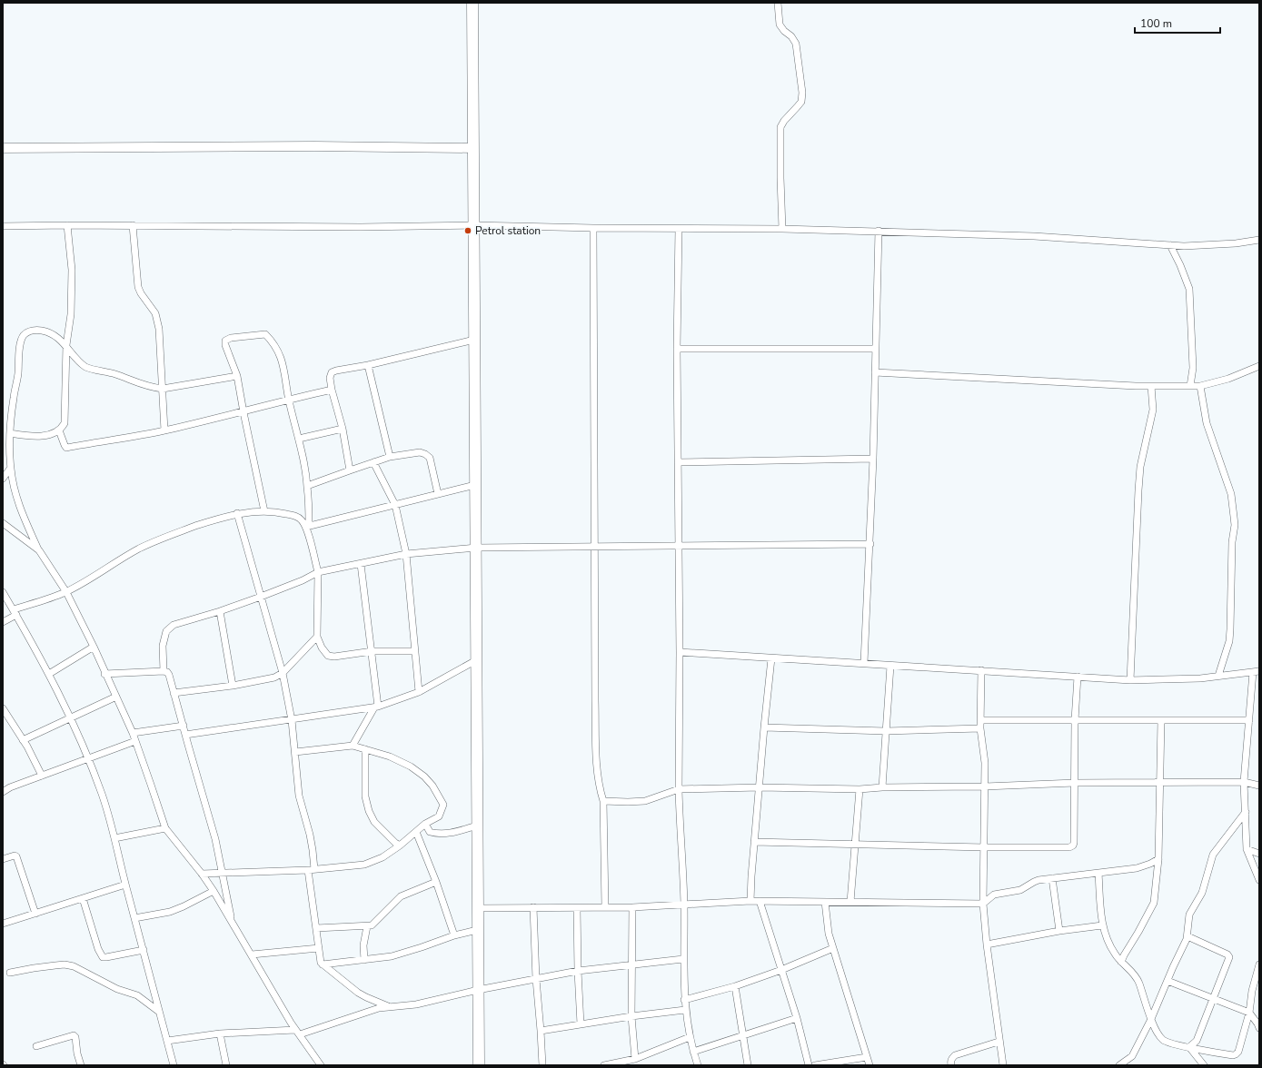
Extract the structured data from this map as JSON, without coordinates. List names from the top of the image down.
{
  "places": ["Petrol station"],
  "scale_bar": "100 m"
}
